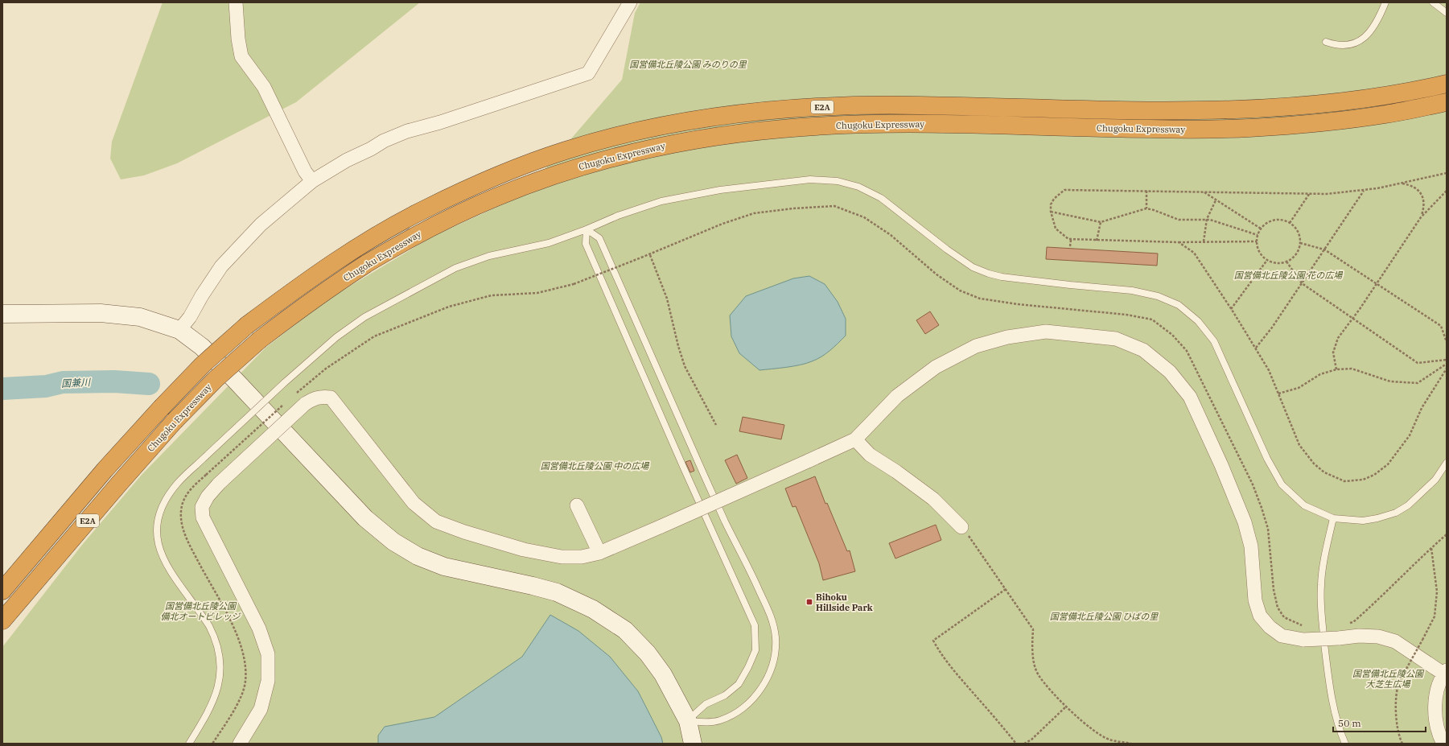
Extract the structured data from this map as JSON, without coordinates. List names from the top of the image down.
{
  "streets": {
    "highway": ["E2A", "Chugoku Expressway"]
  },
  "water": ["国兼川"],
  "parks": [
    "国営備北丘陵公園 みのりの里",
    "国営備北丘陵公園 花の広場",
    "国営備北丘陵公園 中の広場",
    "国営備北丘陵公園 備北オートビレッジ",
    "国営備北丘陵公園 ひばの里",
    "国営備北丘陵公園 大芝生広場"
  ],
  "places": {
    "transit": ["Bihoku Hillside Park"]
  },
  "scale_bar": "50 m"
}
